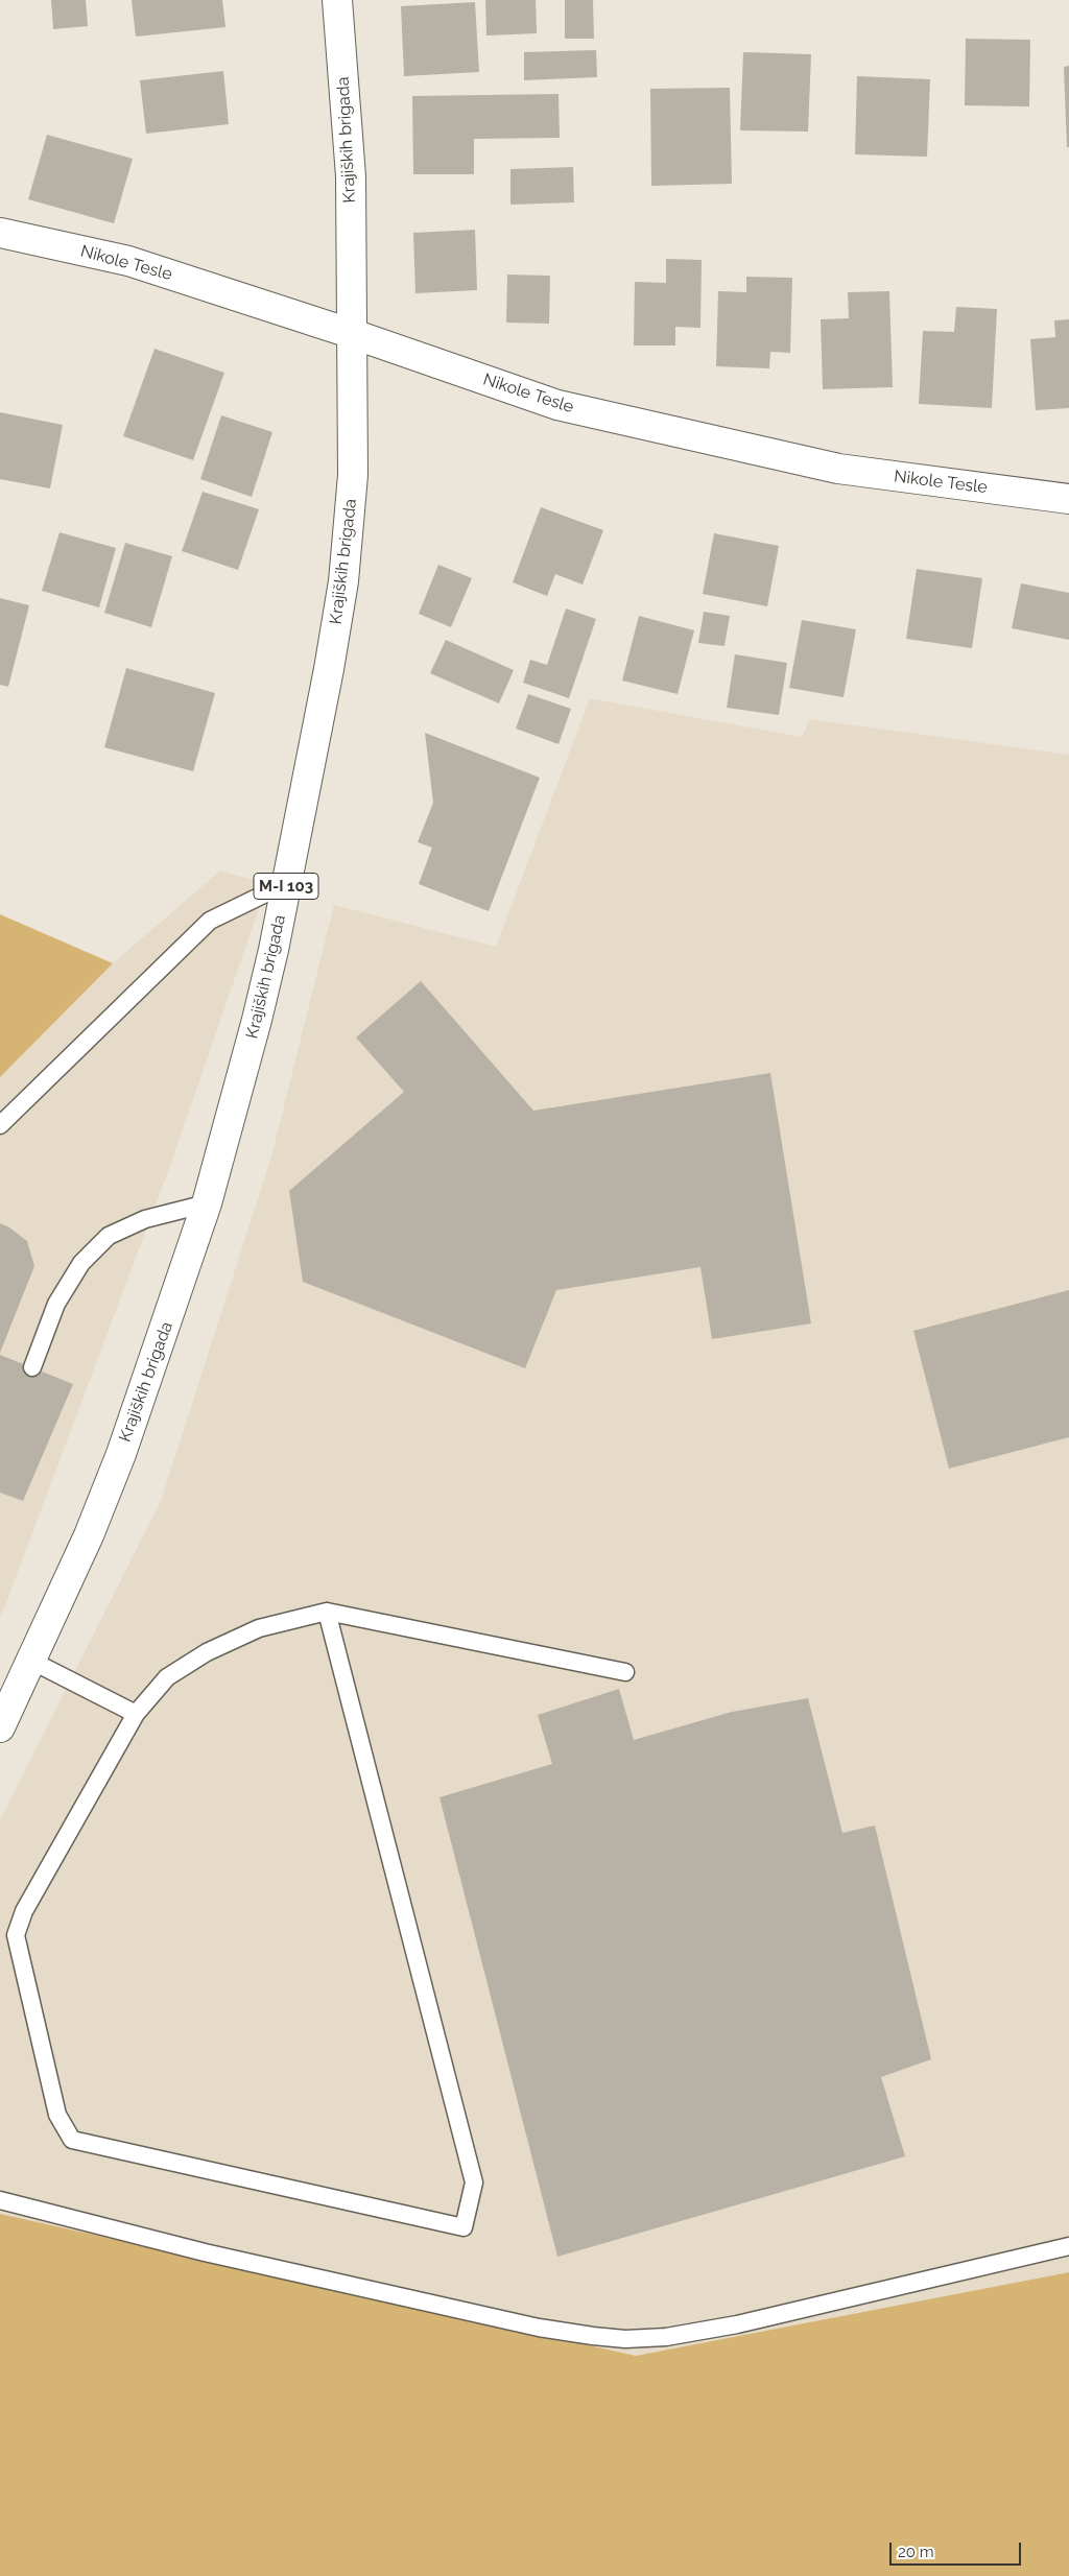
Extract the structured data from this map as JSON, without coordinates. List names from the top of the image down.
{
  "streets": {
    "main road": ["Krajiških brigada", "Nikole Tesle", "M-I 103"]
  },
  "crossings": [
    ["Krajiških brigada", "Nikole Tesle"]
  ],
  "scale_bar": "20 m"
}
